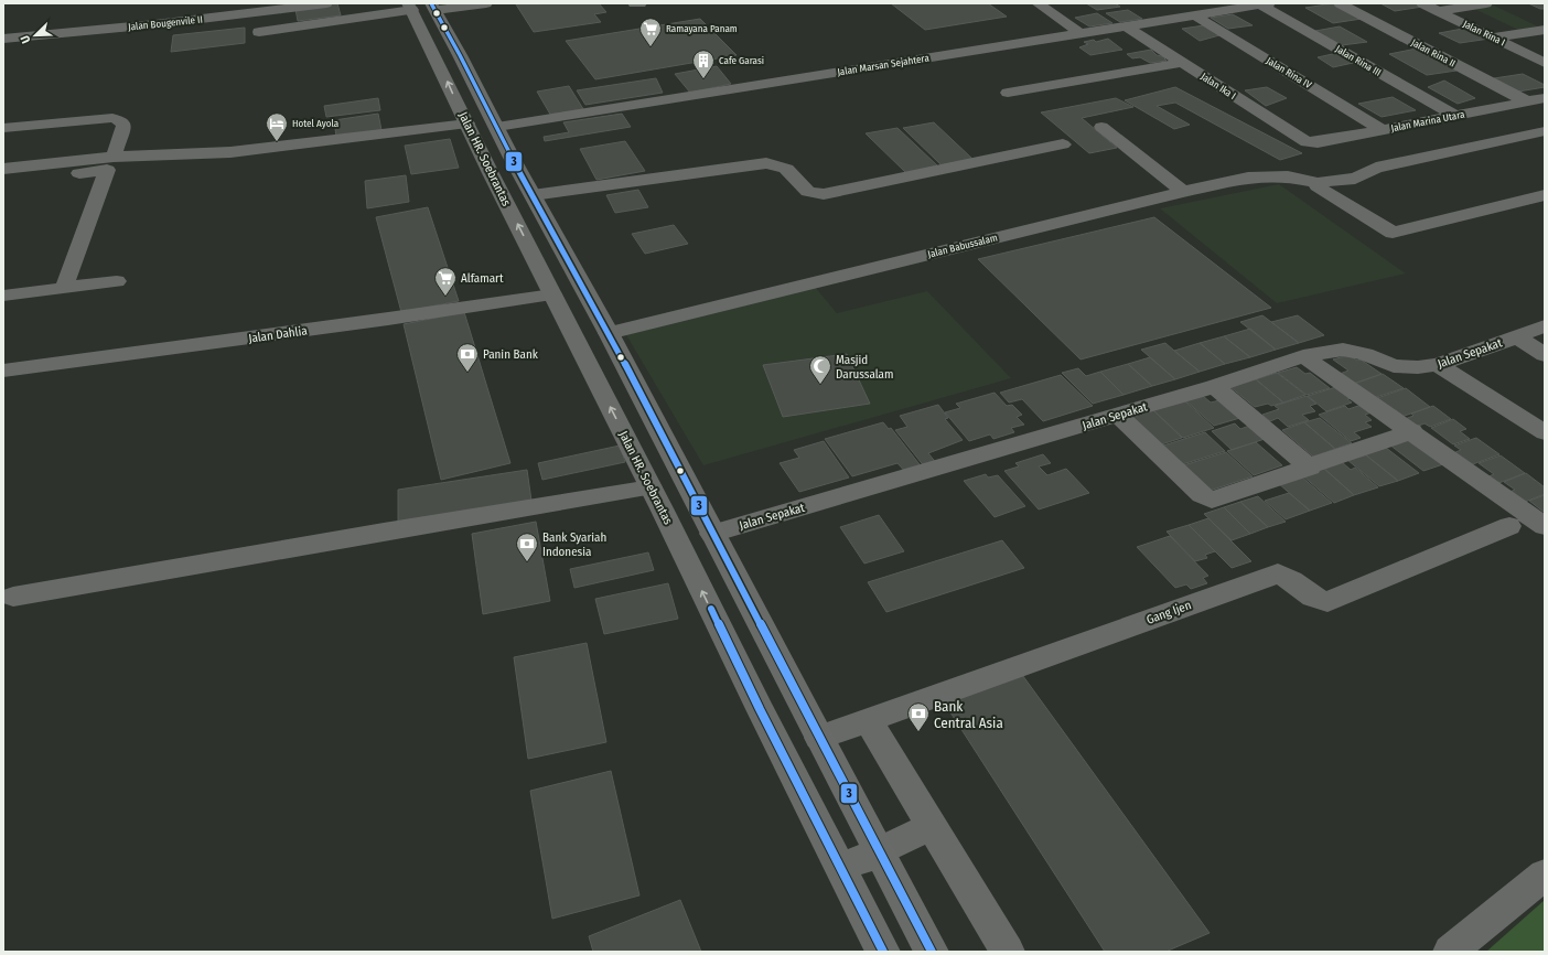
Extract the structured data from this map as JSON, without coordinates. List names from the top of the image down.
{
  "streets": {
    "main road": ["Jalan HR. Soebrantas"],
    "street": [
      "Jalan Bougenvile II",
      "Jalan Rina I",
      "Jalan Rina II",
      "Jalan Rina III",
      "Jalan Marsan Sejahtera",
      "Jalan Rina IV",
      "Jalan Ika I",
      "Jalan Marina Utara",
      "Jalan Babussalam",
      "Jalan Dahlia",
      "Jalan Sepakat",
      "Gang Ijen"
    ]
  },
  "crossings": [
    ["Jalan Rina II", "Jalan Marina Utara"],
    ["Jalan Rina III", "Jalan Marsan Sejahtera"],
    ["Jalan Rina III", "Jalan Marina Utara"],
    ["Jalan Marsan Sejahtera", "Jalan Rina IV"],
    ["Jalan Marsan Sejahtera", "Jalan Ika I"],
    ["Jalan Marsan Sejahtera", "Jalan HR. Soebrantas"],
    ["Jalan Rina IV", "Jalan Marina Utara"],
    ["Jalan Ika I", "Jalan Marina Utara"],
    ["Jalan HR. Soebrantas", "Jalan Babussalam"],
    ["Jalan HR. Soebrantas", "Jalan Dahlia"],
    ["Jalan HR. Soebrantas", "Jalan Sepakat"],
    ["Jalan HR. Soebrantas", "Gang Ijen"]
  ],
  "places": {
    "supermarket": ["Ramayana Panam", "Alfamart"],
    "building": ["Cafe Garasi"],
    "hotel": ["Hotel Ayola"],
    "bank": ["Panin Bank", "Bank Syariah Indonesia", "Bank Central Asia"],
    "mosque": ["Masjid Darussalam"]
  },
  "lines": ["transit line 3"],
  "north": "bottom left"
}
